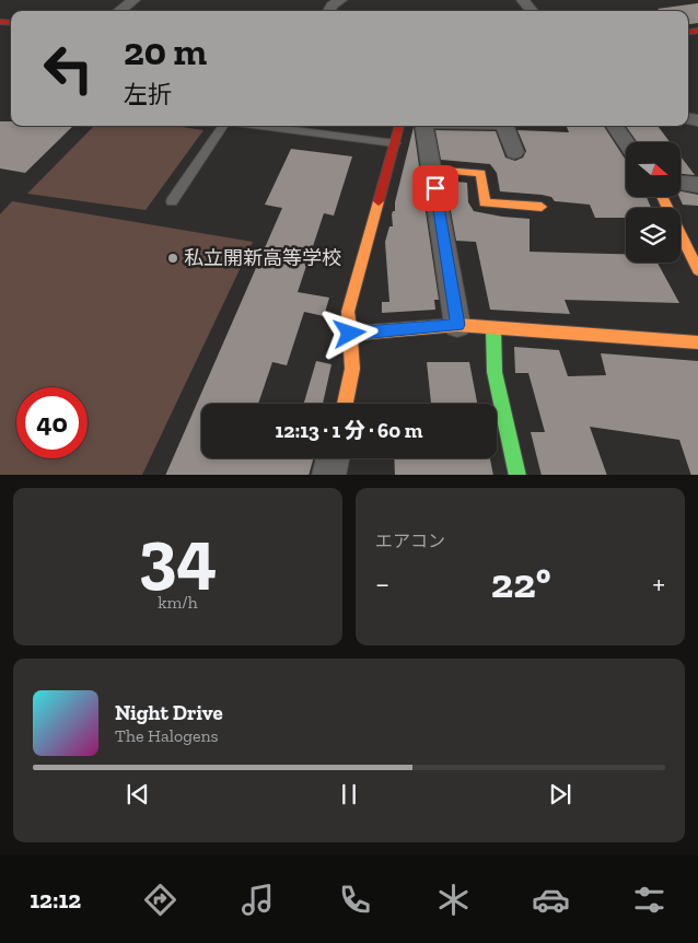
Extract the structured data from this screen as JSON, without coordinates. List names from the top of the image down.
{
  "places": ["私立開新高等学校"],
  "north": "right",
  "page": {
    "turn": ["20 m", "左折"],
    "limit": "40",
    "trip": "12:13 · 1 分 · 60 m",
    "tile": [
      ["34", "km/h"],
      "エアコン"
    ],
    "heat": ["−", "22°", "+"],
    "song": ["Night Drive", "The Halogens"],
    "tabs": "12:12"
  }
}
